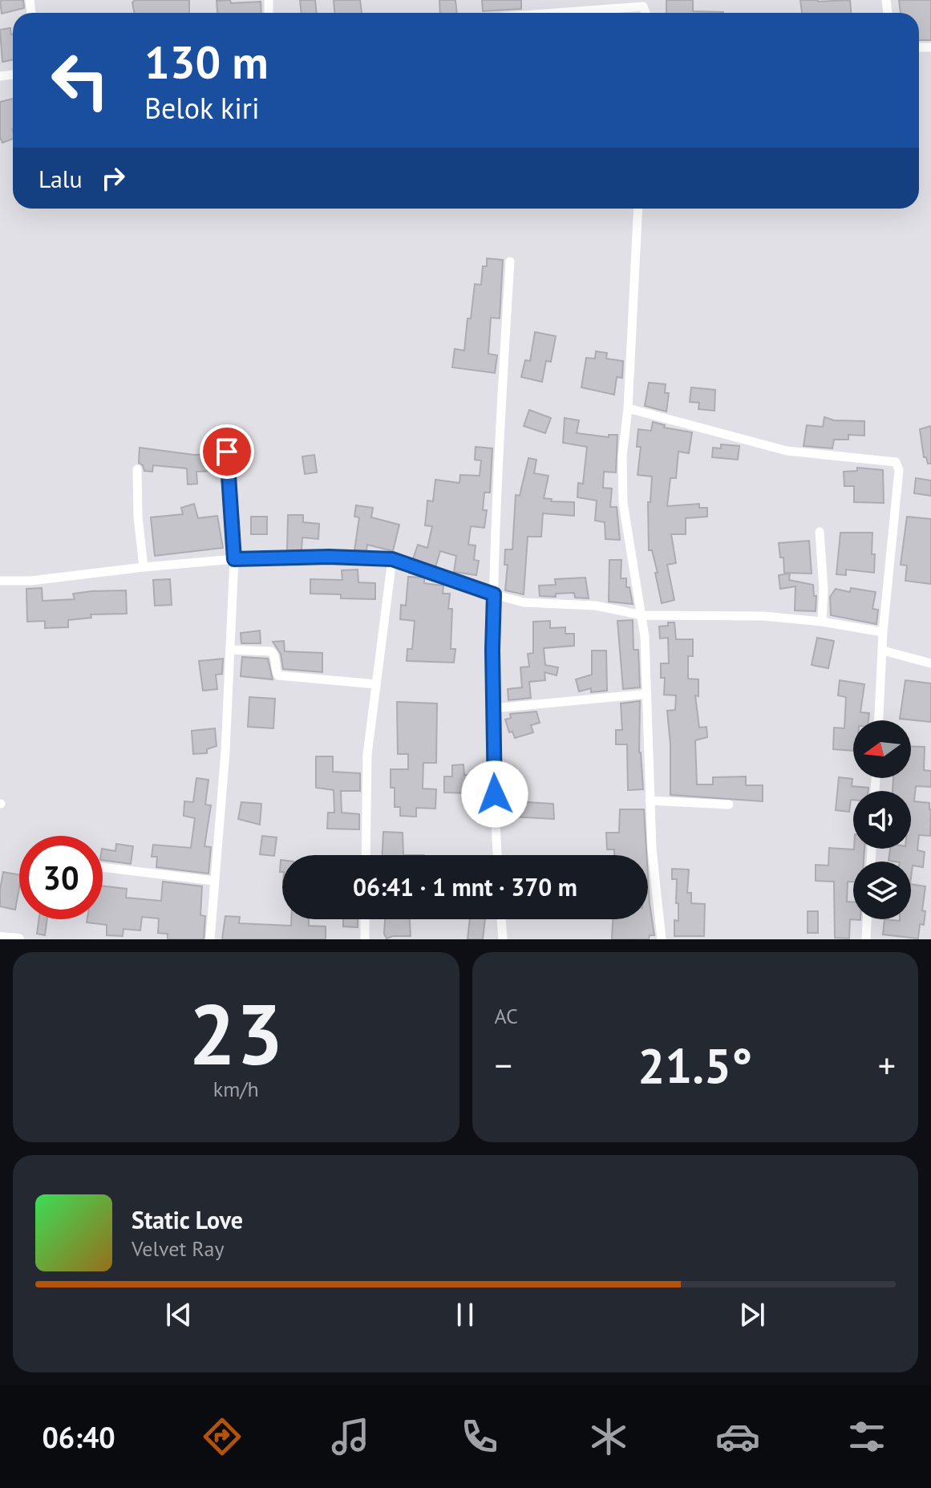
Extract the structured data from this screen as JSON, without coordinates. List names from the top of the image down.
{
  "north": "left",
  "page": {
    "turn": ["130 m", "Belok kiri"],
    "then": "Lalu",
    "limit": "30",
    "trip": "06:41 · 1 mnt · 370 m",
    "tile": [
      ["23", "km/h"],
      "AC"
    ],
    "heat": ["−", "21.5°", "+"],
    "song": ["Static Love", "Velvet Ray"],
    "tabs": "06:40"
  }
}
